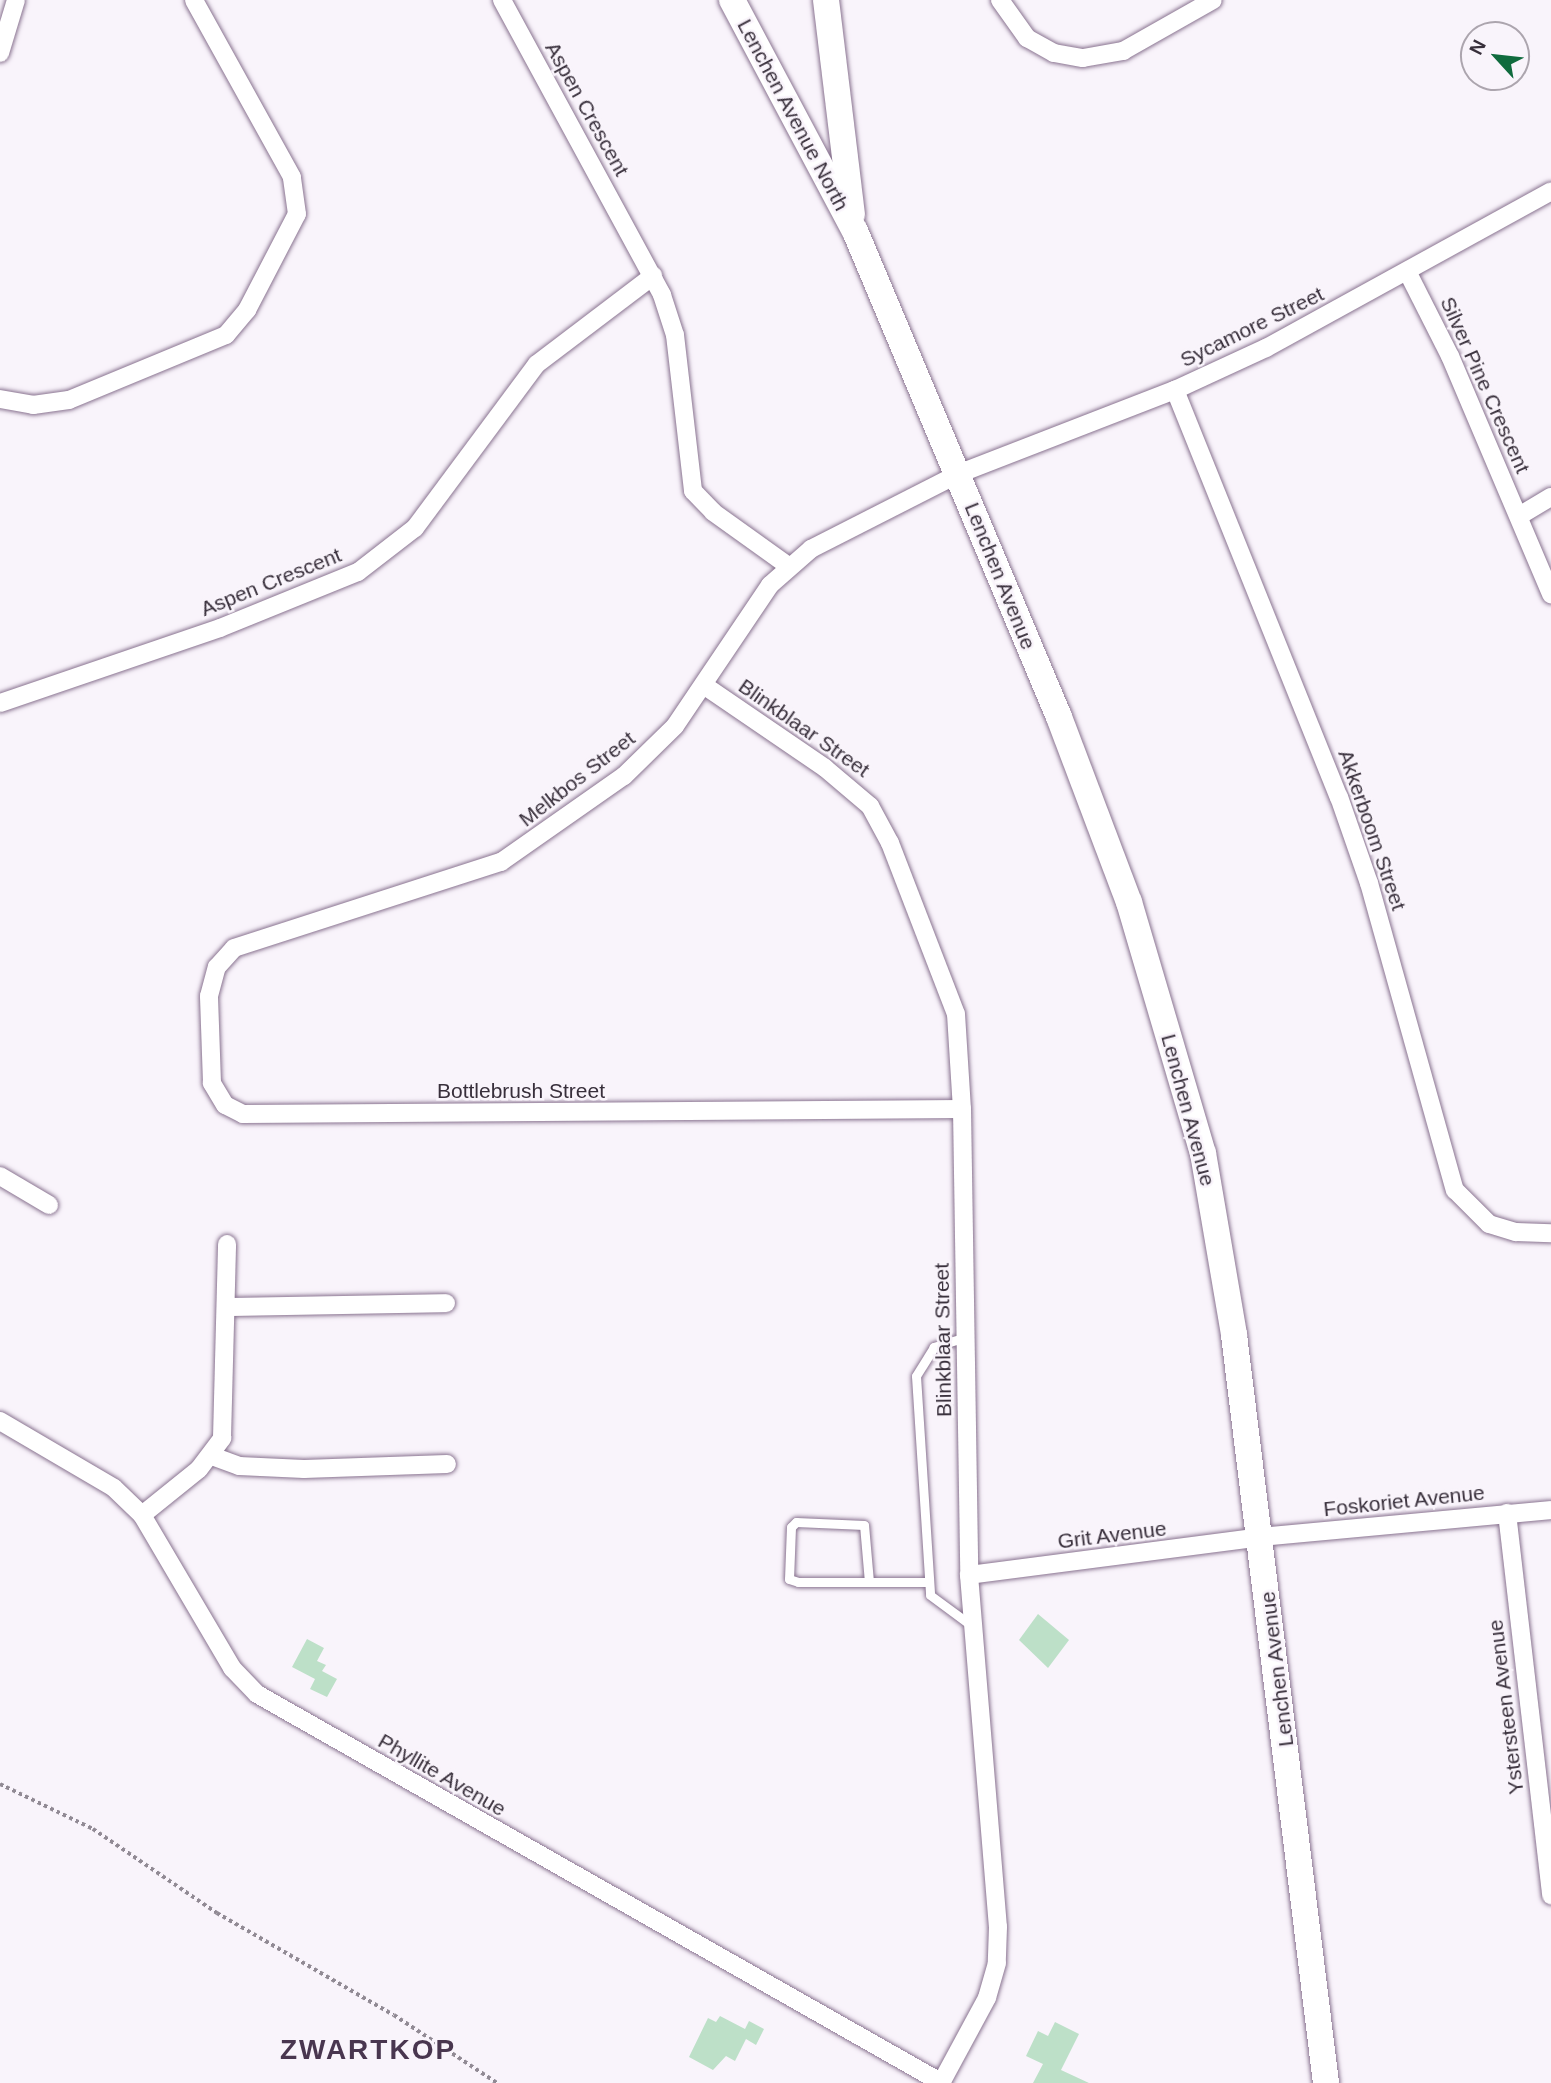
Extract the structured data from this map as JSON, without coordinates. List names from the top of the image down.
{
  "streets": {
    "main road": ["Lenchen Avenue North", "Lenchen Avenue"],
    "street": [
      "Aspen Crescent",
      "Sycamore Street",
      "Silver Pine Crescent",
      "Blinkblaar Street",
      "Melkbos Street",
      "Akkerboom Street",
      "Bottlebrush Street",
      "Foskoriet Avenue",
      "Grit Avenue",
      "Ystersteen Avenue",
      "Phyllite Avenue"
    ]
  },
  "crossings": [
    ["Aspen Crescent", "Melkbos Street"],
    ["Lenchen Avenue North", "Lenchen Avenue"],
    ["Sycamore Street", "Silver Pine Crescent"],
    ["Sycamore Street", "Lenchen Avenue"],
    ["Sycamore Street", "Melkbos Street"],
    ["Sycamore Street", "Akkerboom Street"],
    ["Lenchen Avenue", "Melkbos Street"],
    ["Lenchen Avenue", "Foskoriet Avenue"],
    ["Lenchen Avenue", "Grit Avenue"],
    ["Blinkblaar Street", "Melkbos Street"],
    ["Blinkblaar Street", "Bottlebrush Street"],
    ["Blinkblaar Street", "Grit Avenue"],
    ["Blinkblaar Street", "Phyllite Avenue"],
    ["Melkbos Street", "Bottlebrush Street"],
    ["Foskoriet Avenue", "Grit Avenue"],
    ["Foskoriet Avenue", "Ystersteen Avenue"]
  ],
  "districts": ["ZWARTKOP"],
  "north": "top left"
}
